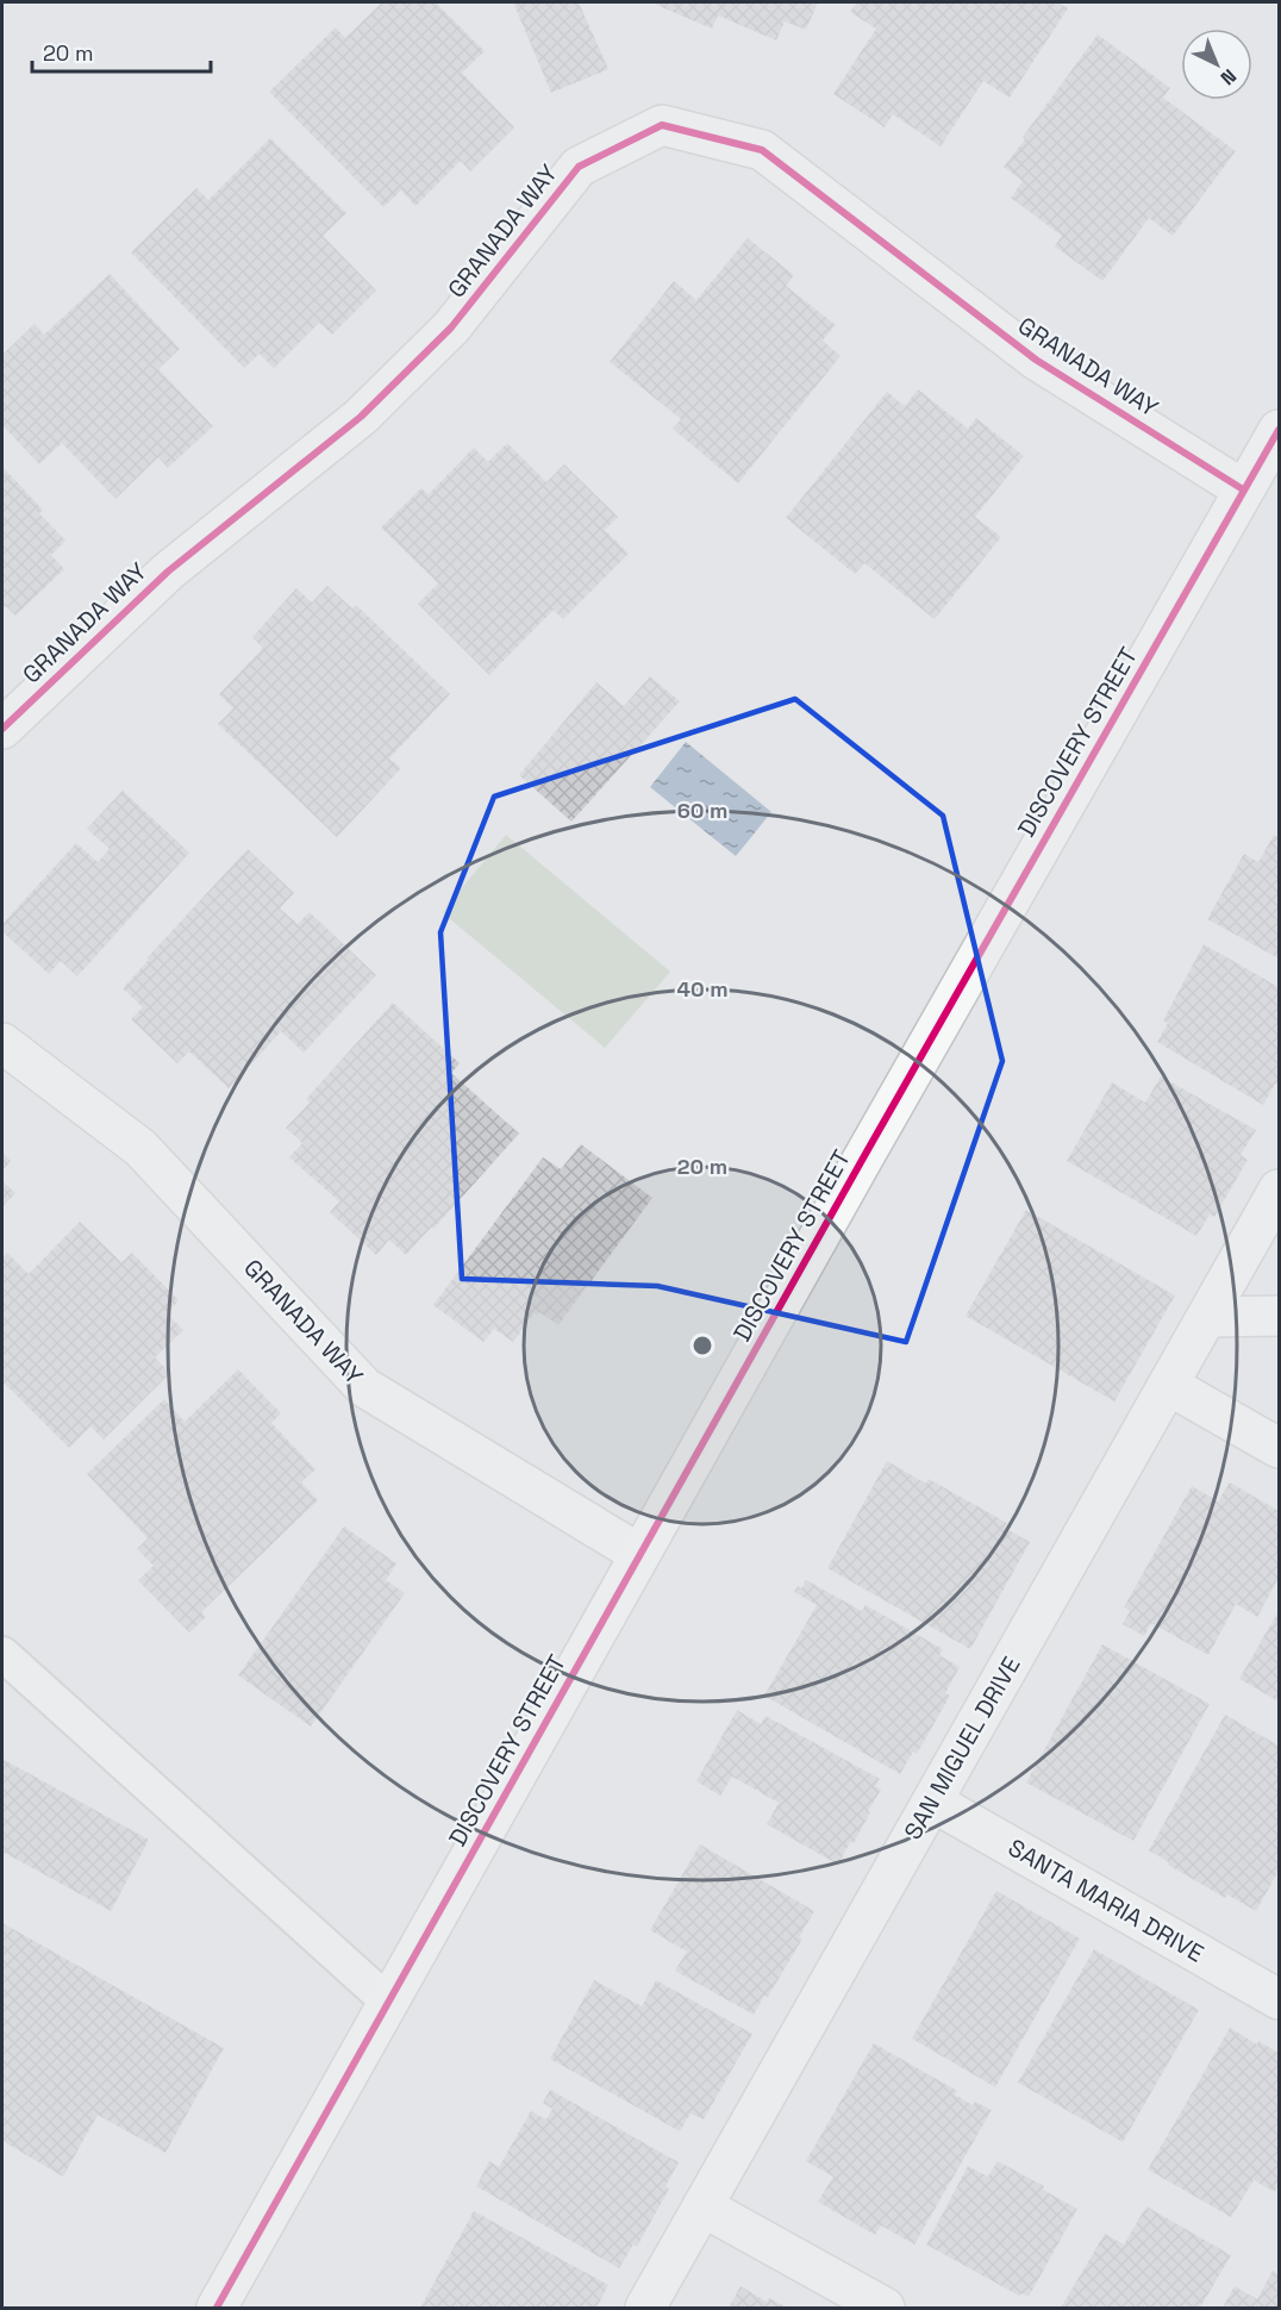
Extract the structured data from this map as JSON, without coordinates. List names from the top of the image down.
{
  "streets": {
    "main road": ["DISCOVERY STREET"],
    "street": ["GRANADA WAY", "SAN MIGUEL DRIVE", "SANTA MARIA DRIVE"]
  },
  "crossings": [
    ["GRANADA WAY", "DISCOVERY STREET"],
    ["SAN MIGUEL DRIVE", "SANTA MARIA DRIVE"]
  ],
  "scale_bar": "20 m",
  "north": "bottom right",
  "rings": ["60 m", "40 m", "20 m"]
}
